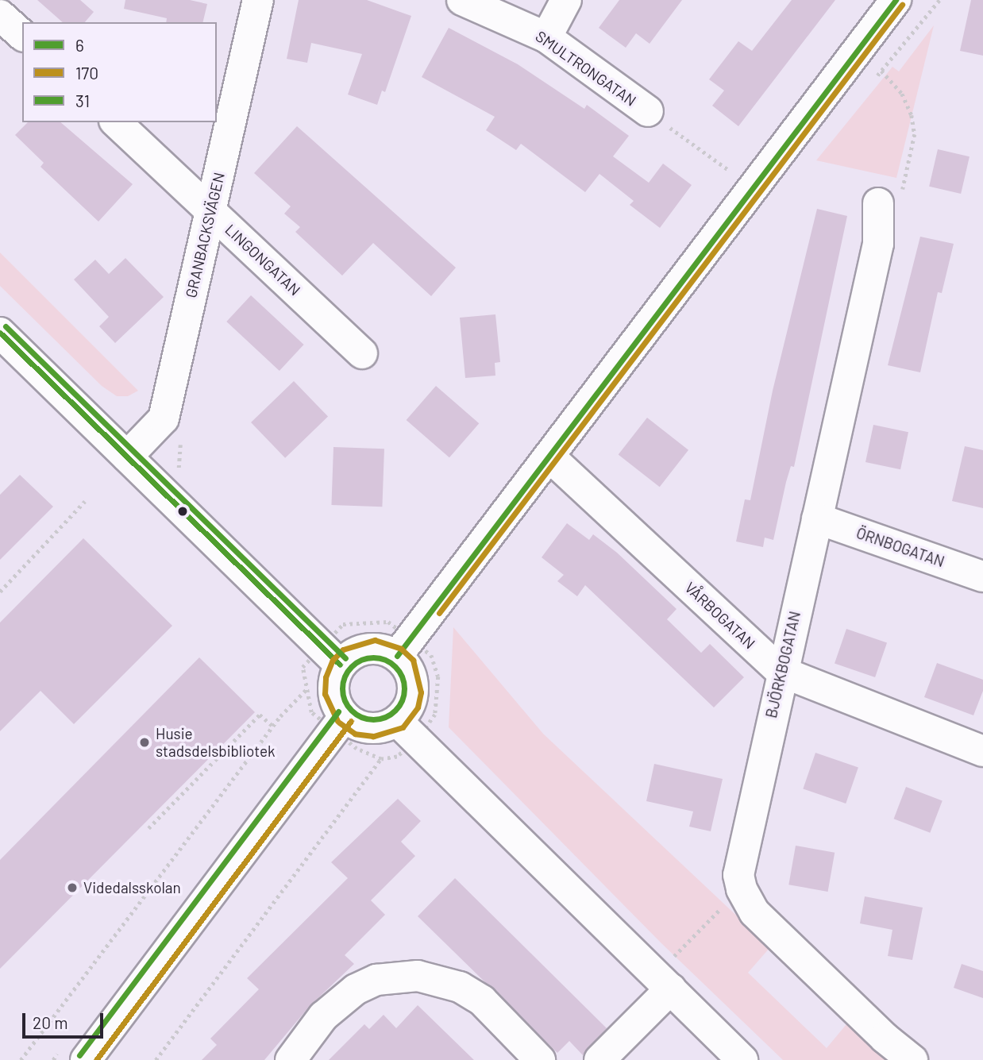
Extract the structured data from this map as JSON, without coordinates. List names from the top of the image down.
{
  "streets": {
    "street": [
      "SMULTRONGATAN",
      "GRANBACKSVÄGEN",
      "LINGONGATAN",
      "ÖRNBOGATAN",
      "VÅRBOGATAN",
      "BJÖRKBOGATAN"
    ]
  },
  "crossings": [
    ["GRANBACKSVÄGEN", "LINGONGATAN"],
    ["ÖRNBOGATAN", "BJÖRKBOGATAN"],
    ["VÅRBOGATAN", "BJÖRKBOGATAN"]
  ],
  "places": ["Husie stadsdelsbibliotek", "Videdalsskolan"],
  "lines": ["transit line 6", "transit line 170", "transit line 31"],
  "legend": ["6", "170", "31"],
  "scale_bar": "20 m"
}
